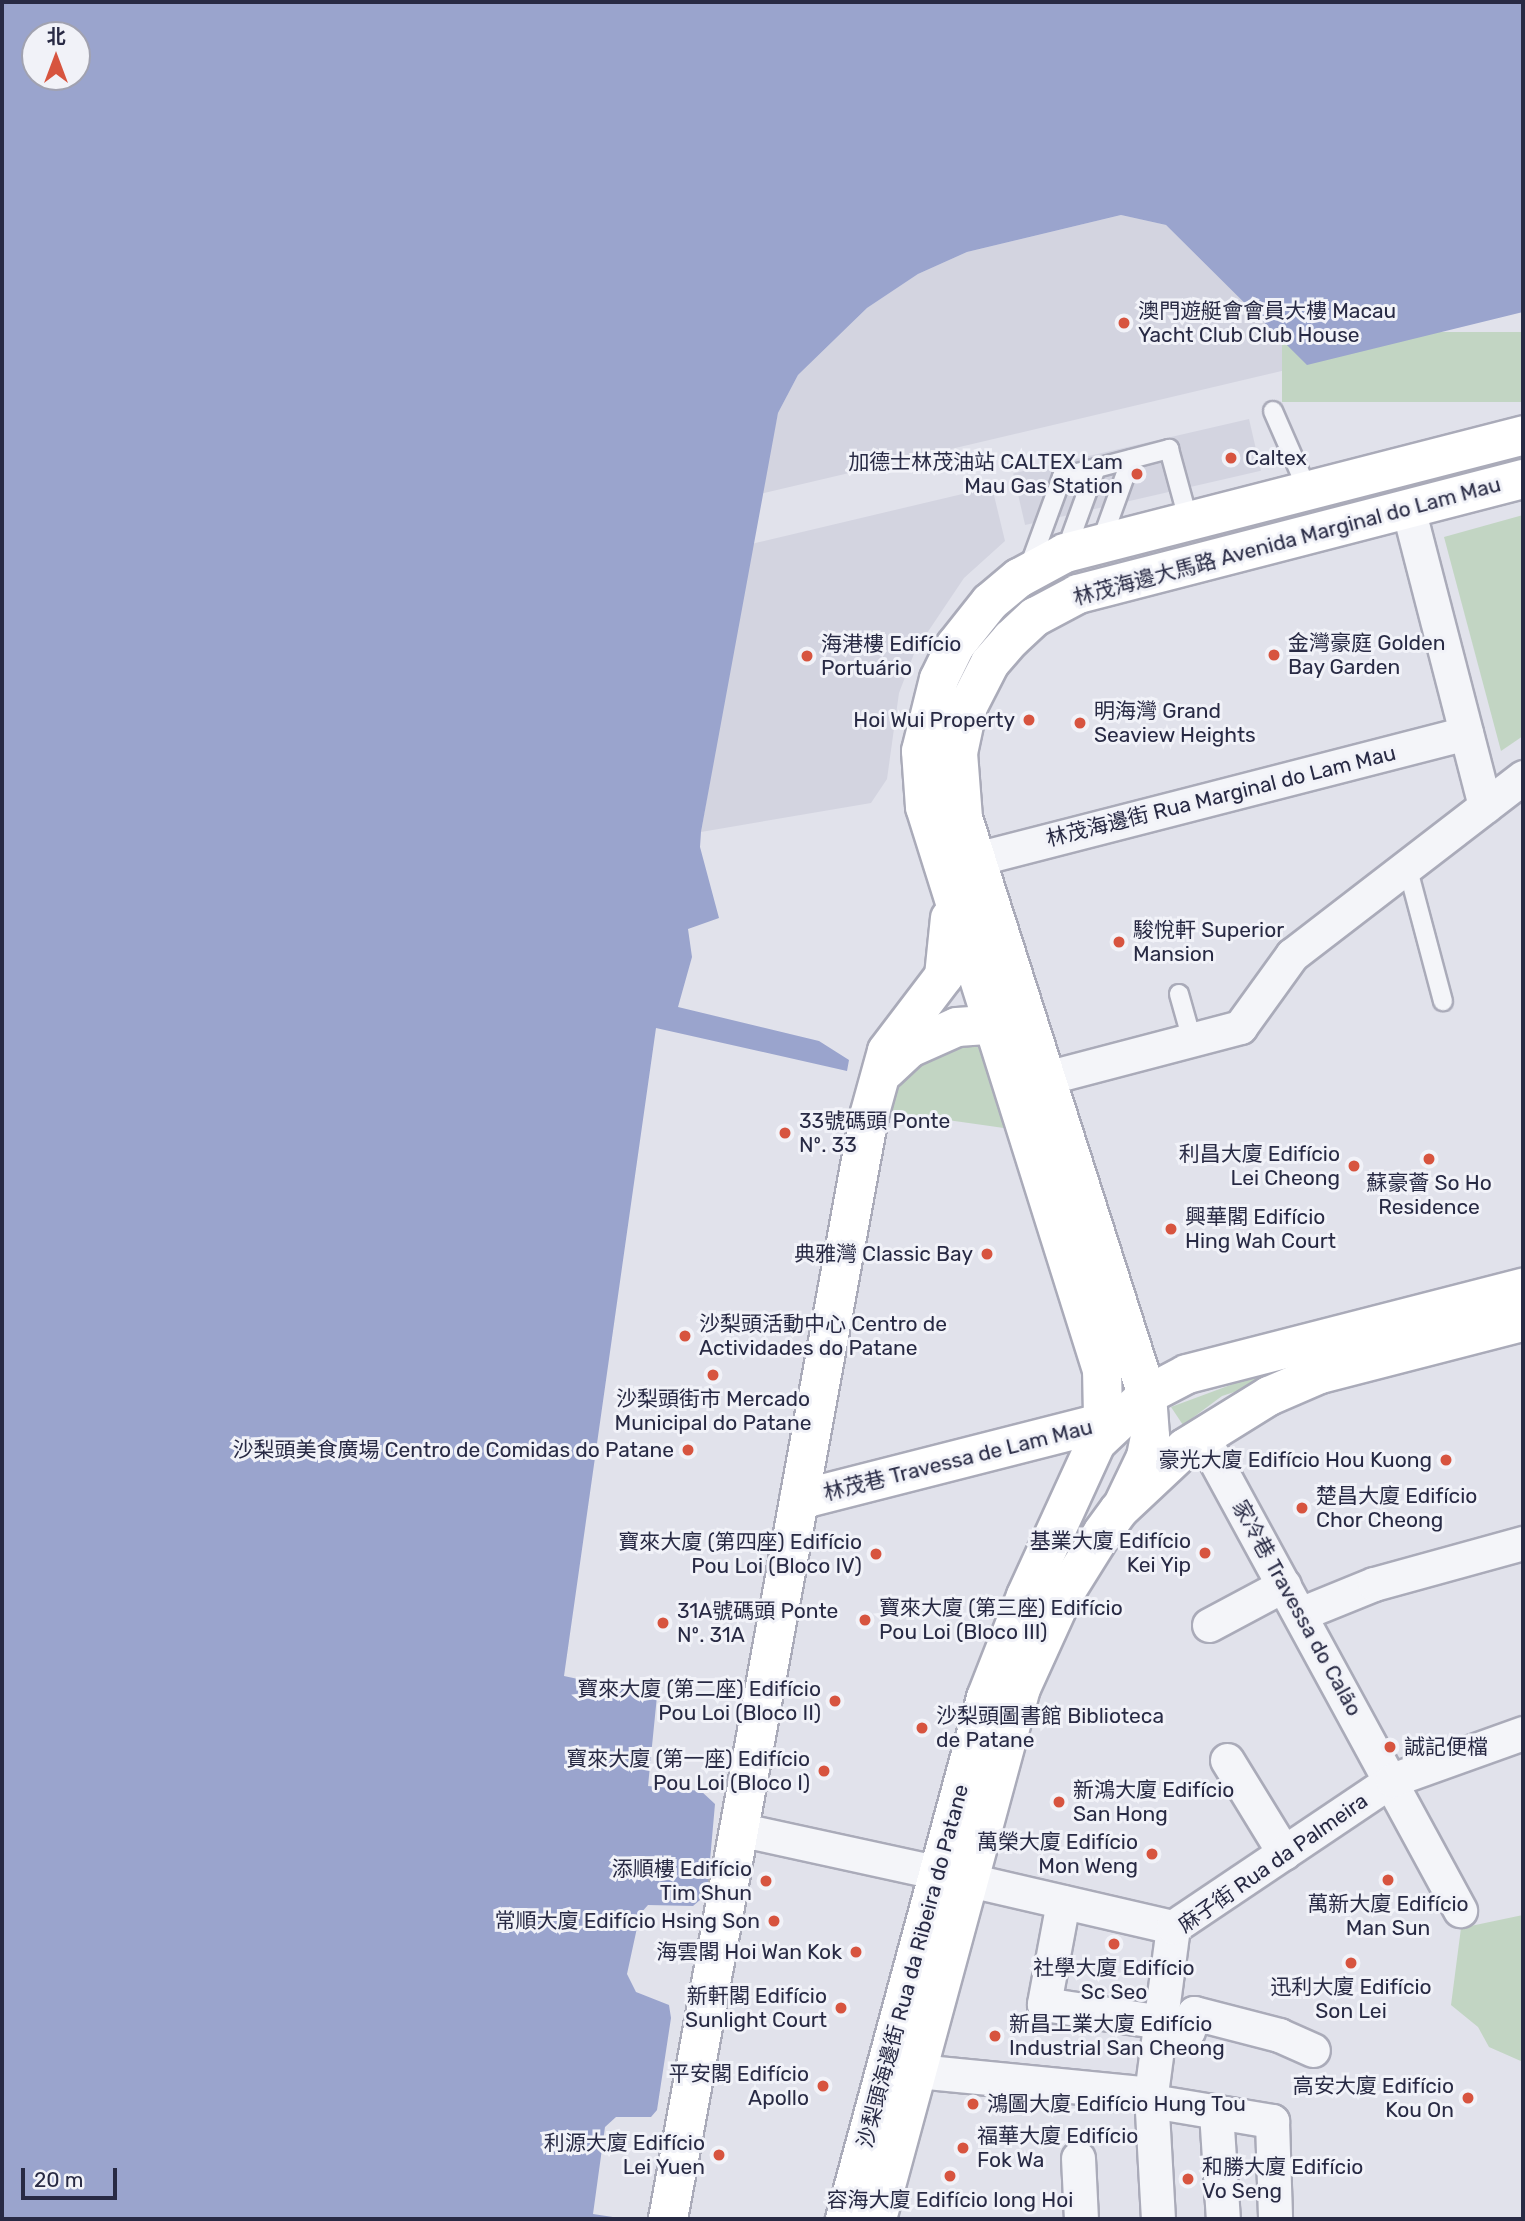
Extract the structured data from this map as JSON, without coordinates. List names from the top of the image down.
{
  "streets": {
    "main road": ["林茂海邊大馬路 Avenida Marginal do Lam Mau", "林茂巷 Travessa de Lam Mau", "沙梨頭海邊街 Rua da Ribeira do Patane"],
    "street": ["林茂海邊街 Rua Marginal do Lam Mau", "家冷巷 Travessa do Calão", "麻子街 Rua da Palmeira"]
  },
  "crossings": [
    ["林茂海邊大馬路 Avenida Marginal do Lam Mau", "林茂海邊街 Rua Marginal do Lam Mau"],
    ["林茂巷 Travessa de Lam Mau", "沙梨頭海邊街 Rua da Ribeira do Patane"],
    ["家冷巷 Travessa do Calão", "麻子街 Rua da Palmeira"],
    ["家冷巷 Travessa do Calão", "沙梨頭海邊街 Rua da Ribeira do Patane"]
  ],
  "places": [
    "澳門遊艇會會員大樓 Macau Yacht Club Club House",
    "Caltex",
    "加德士林茂油站 CALTEX Lam Mau Gas Station",
    "金灣豪庭 Golden Bay Garden",
    "海港樓 Edifício Portuário",
    "Hoi Wui Property",
    "明海灣 Grand Seaview Heights",
    "駿悅軒 Superior Mansion",
    "33號碼頭 Ponte Nº. 33",
    "蘇豪薈 So Ho Residence",
    "利昌大廈 Edifício Lei Cheong",
    "興華閣 Edifício Hing Wah Court",
    "典雅灣 Classic Bay",
    "沙梨頭活動中心 Centro de Actividades do Patane",
    "沙梨頭街市 Mercado Municipal do Patane",
    "沙梨頭美食廣場 Centro de Comidas do Patane",
    "豪光大廈 Edifício Hou Kuong",
    "楚昌大廈 Edifício Chor Cheong",
    "基業大廈 Edifício Kei Yip",
    "寶來大廈 (第四座) Edifício Pou Loi (Bloco IV)",
    "寶來大廈 (第三座) Edifício Pou Loi (Bloco III)",
    "31A號碼頭 Ponte Nº. 31A",
    "寶來大廈 (第二座) Edifício Pou Loi (Bloco II)",
    "沙梨頭圖書館 Biblioteca de Patane",
    "誠記便檔",
    "寶來大廈 (第一座) Edifício Pou Loi (Bloco I)",
    "新鴻大廈 Edifício San Hong",
    "萬榮大廈 Edifício Mon Weng",
    "萬新大廈 Edifício Man Sun",
    "添順樓 Edifício Tim Shun",
    "常順大廈 Edifício Hsing Son",
    "社學大廈 Edifício Sc Seo",
    "海雲閣 Hoi Wan Kok",
    "迅利大廈 Edifício Son Lei",
    "新軒閣 Edifício Sunlight Court",
    "新昌工業大廈 Edifício Industrial San Cheong",
    "平安閣 Edifício Apollo",
    "高安大廈 Edifício Kou On",
    "鴻圖大廈 Edifício Hung Tou",
    "福華大廈 Edifício Fok Wa",
    "利源大廈 Edifício Lei Yuen",
    "容海大廈 Edifício Iong Hoi",
    "和勝大廈 Edifício Vo Seng"
  ],
  "scale_bar": "20 m",
  "north": "top"
}
